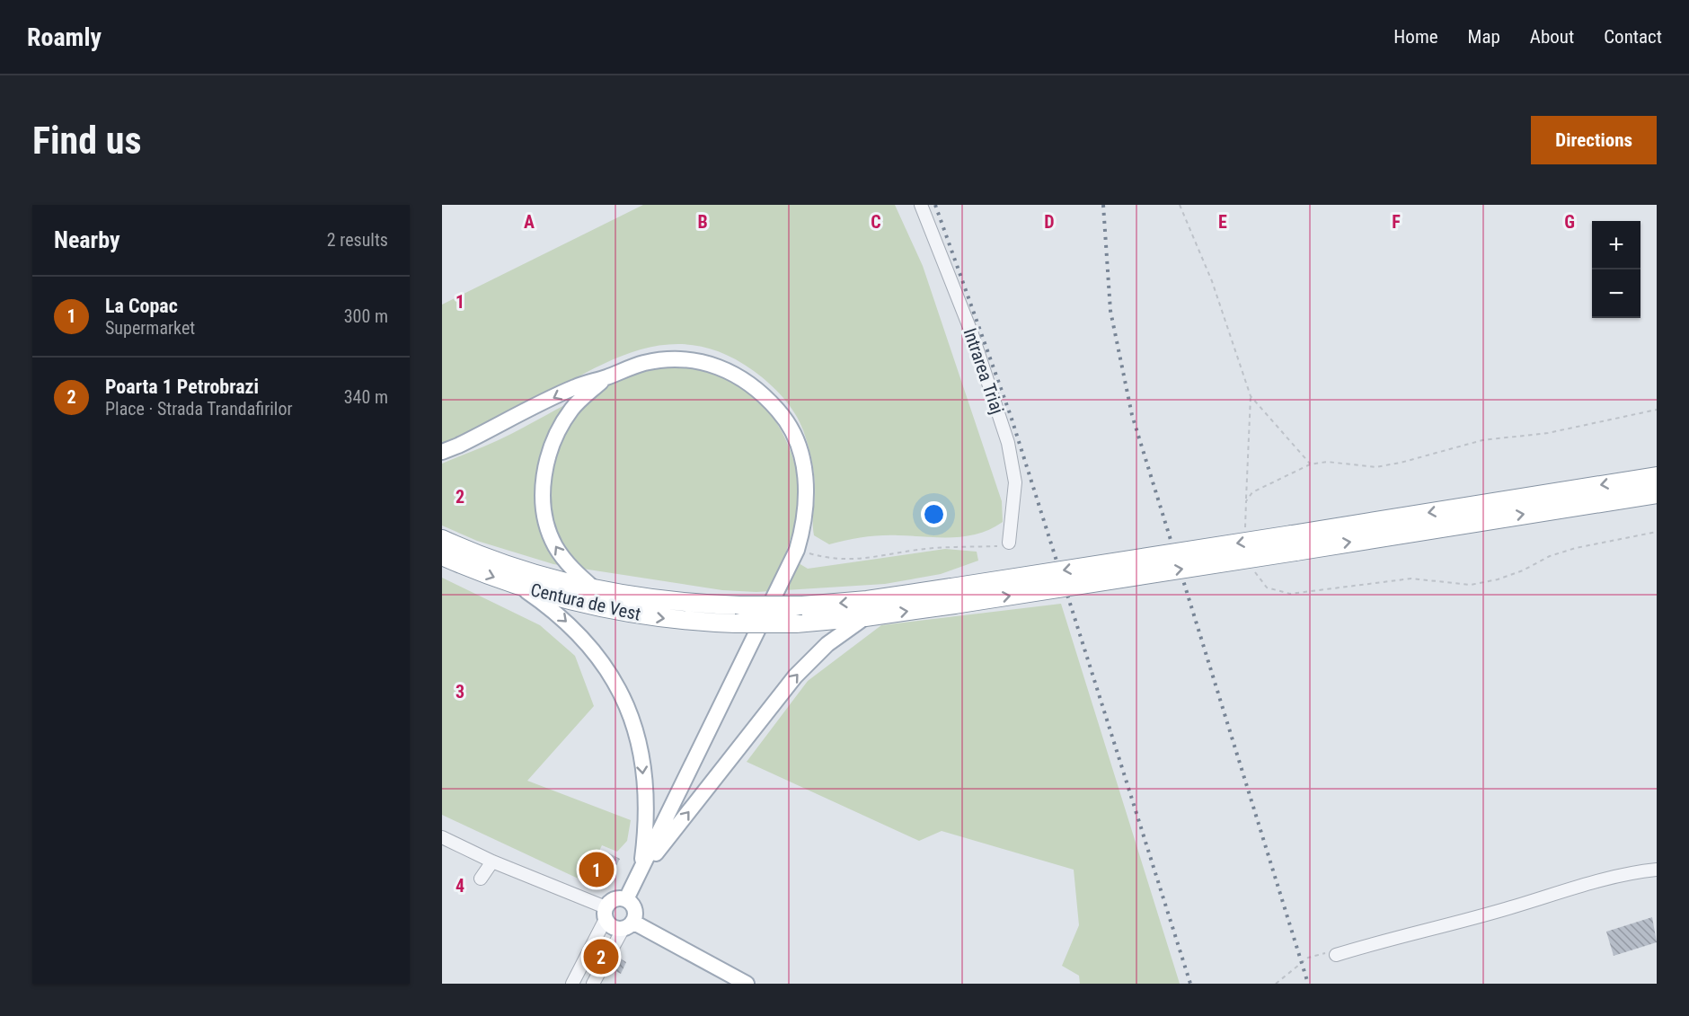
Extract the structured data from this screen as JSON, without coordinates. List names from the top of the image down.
{
  "streets": {
    "highway": ["Centura de Vest"],
    "street": ["Intrarea Triaj"]
  },
  "page": {
    "header": "Roamly",
    "nav": [
      "Home",
      "Map",
      "About",
      "Contact"
    ],
    "buttons": "Directions",
    "title": "Find us",
    "heading": ["Nearby", "2 results"],
    "map_buttons": ["+", "−"],
    "list": [
      {
        "mark": "1",
        "name": "La Copac",
        "note": "Supermarket",
        "value": "300 m"
      },
      {
        "mark": "2",
        "name": "Poarta 1 Petrobrazi",
        "note": "Place · Strada Trandafirilor",
        "value": "340 m"
      }
    ],
    "pins": ["1", "2"]
  },
  "grid": {
    "columns": [
      "A",
      "B",
      "C",
      "D",
      "E",
      "F",
      "G"
    ],
    "rows": [
      "1",
      "2",
      "3",
      "4"
    ]
  }
}
